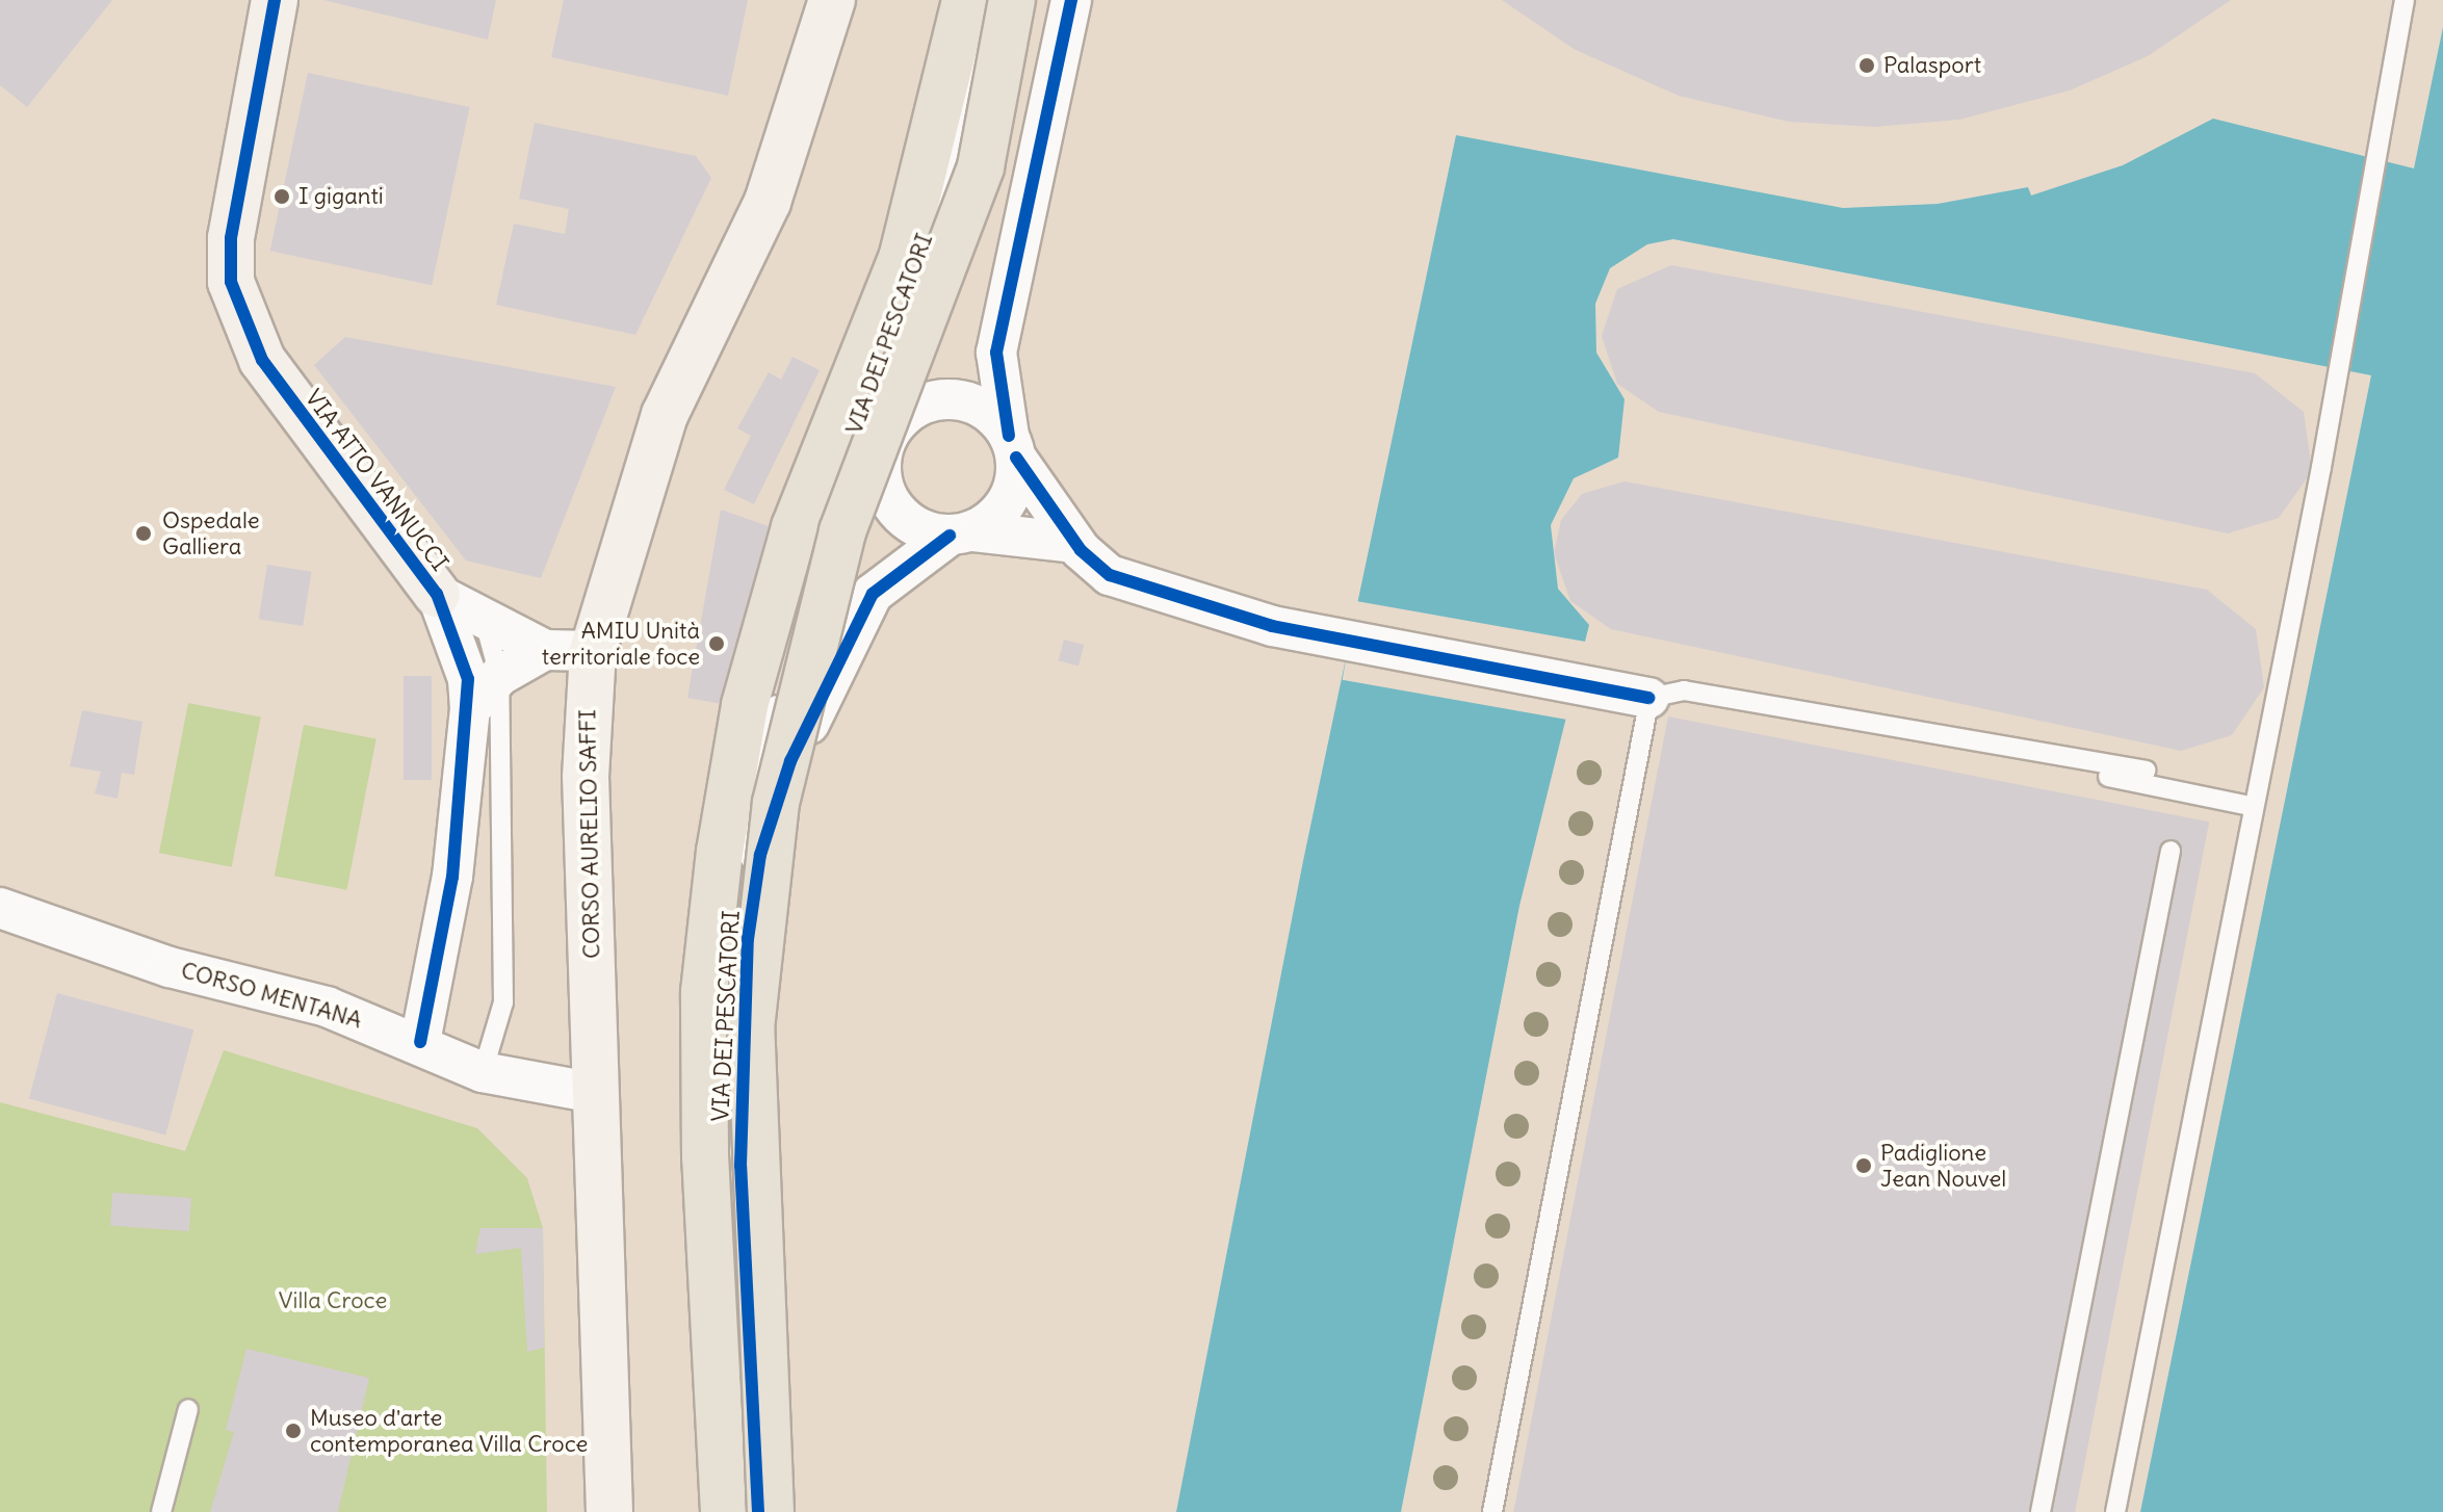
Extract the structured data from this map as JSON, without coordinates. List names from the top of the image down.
{
  "streets": {
    "main road": ["VIA ATTO VANNUCCI", "CORSO AURELIO SAFFI"],
    "street": ["VIA DEI PESCATORI", "CORSO MENTANA"]
  },
  "crossings": [
    ["VIA ATTO VANNUCCI", "CORSO AURELIO SAFFI"],
    ["VIA ATTO VANNUCCI", "CORSO MENTANA"],
    ["CORSO AURELIO SAFFI", "CORSO MENTANA"]
  ],
  "parks": ["Villa Croce"],
  "places": [
    "Palasport",
    "I giganti",
    "Ospedale Galliera",
    "AMIU Unità territoriale foce",
    "Padiglione Jean Nouvel",
    "Museo d'arte contemporanea Villa Croce"
  ]
}
